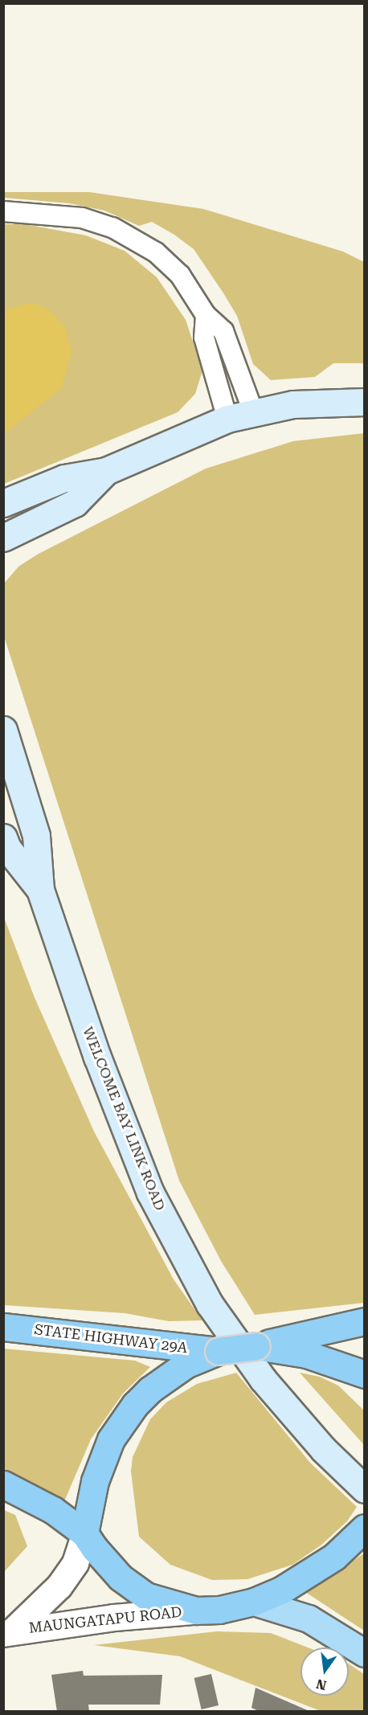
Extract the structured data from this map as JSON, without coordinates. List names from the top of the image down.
{
  "streets": {
    "highway": ["STATE HIGHWAY 29A"],
    "main road": ["WELCOME BAY LINK ROAD"],
    "street": ["MAUNGATAPU ROAD"]
  },
  "north": "bottom"
}
